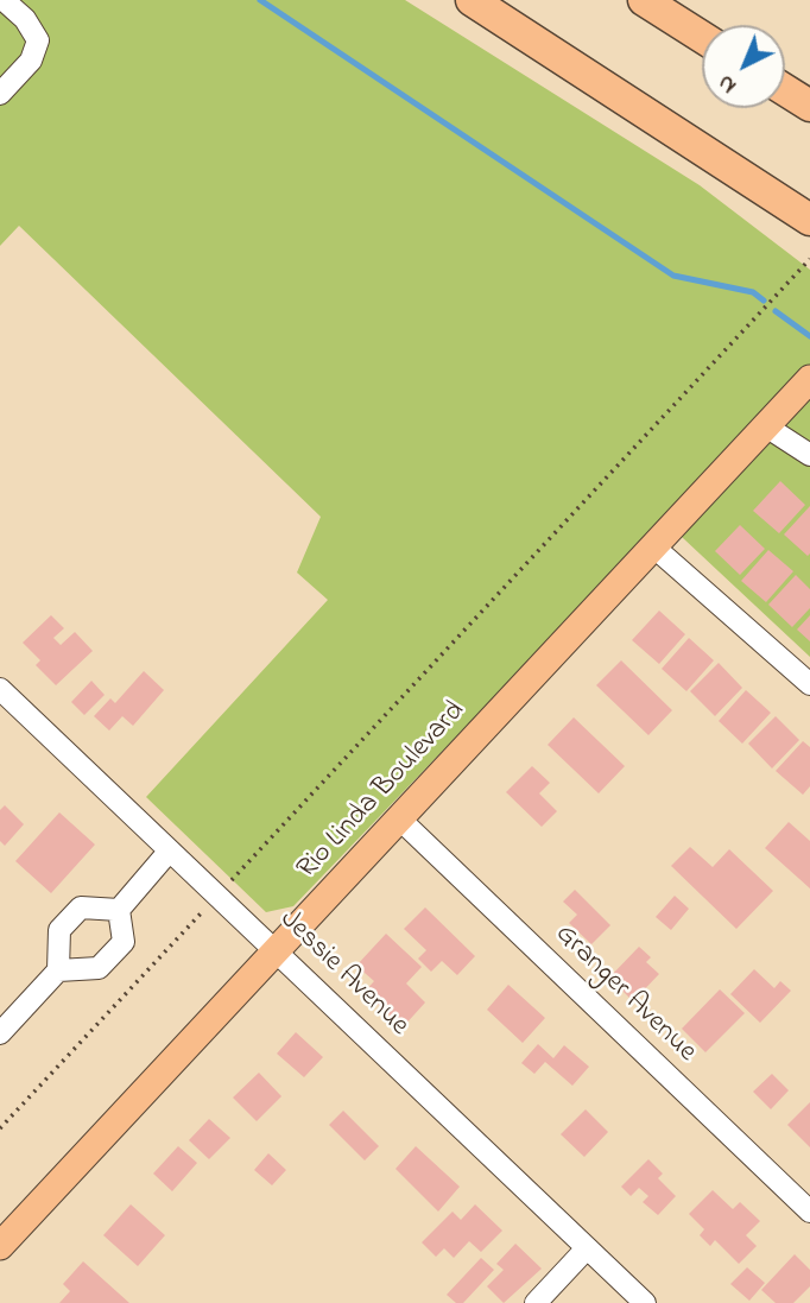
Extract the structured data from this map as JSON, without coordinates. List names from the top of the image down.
{
  "streets": {
    "main road": ["Rio Linda Boulevard"],
    "street": ["Jessie Avenue", "Granger Avenue"]
  },
  "crossings": [
    ["Rio Linda Boulevard", "Jessie Avenue"],
    ["Rio Linda Boulevard", "Granger Avenue"]
  ],
  "north": "bottom left"
}
